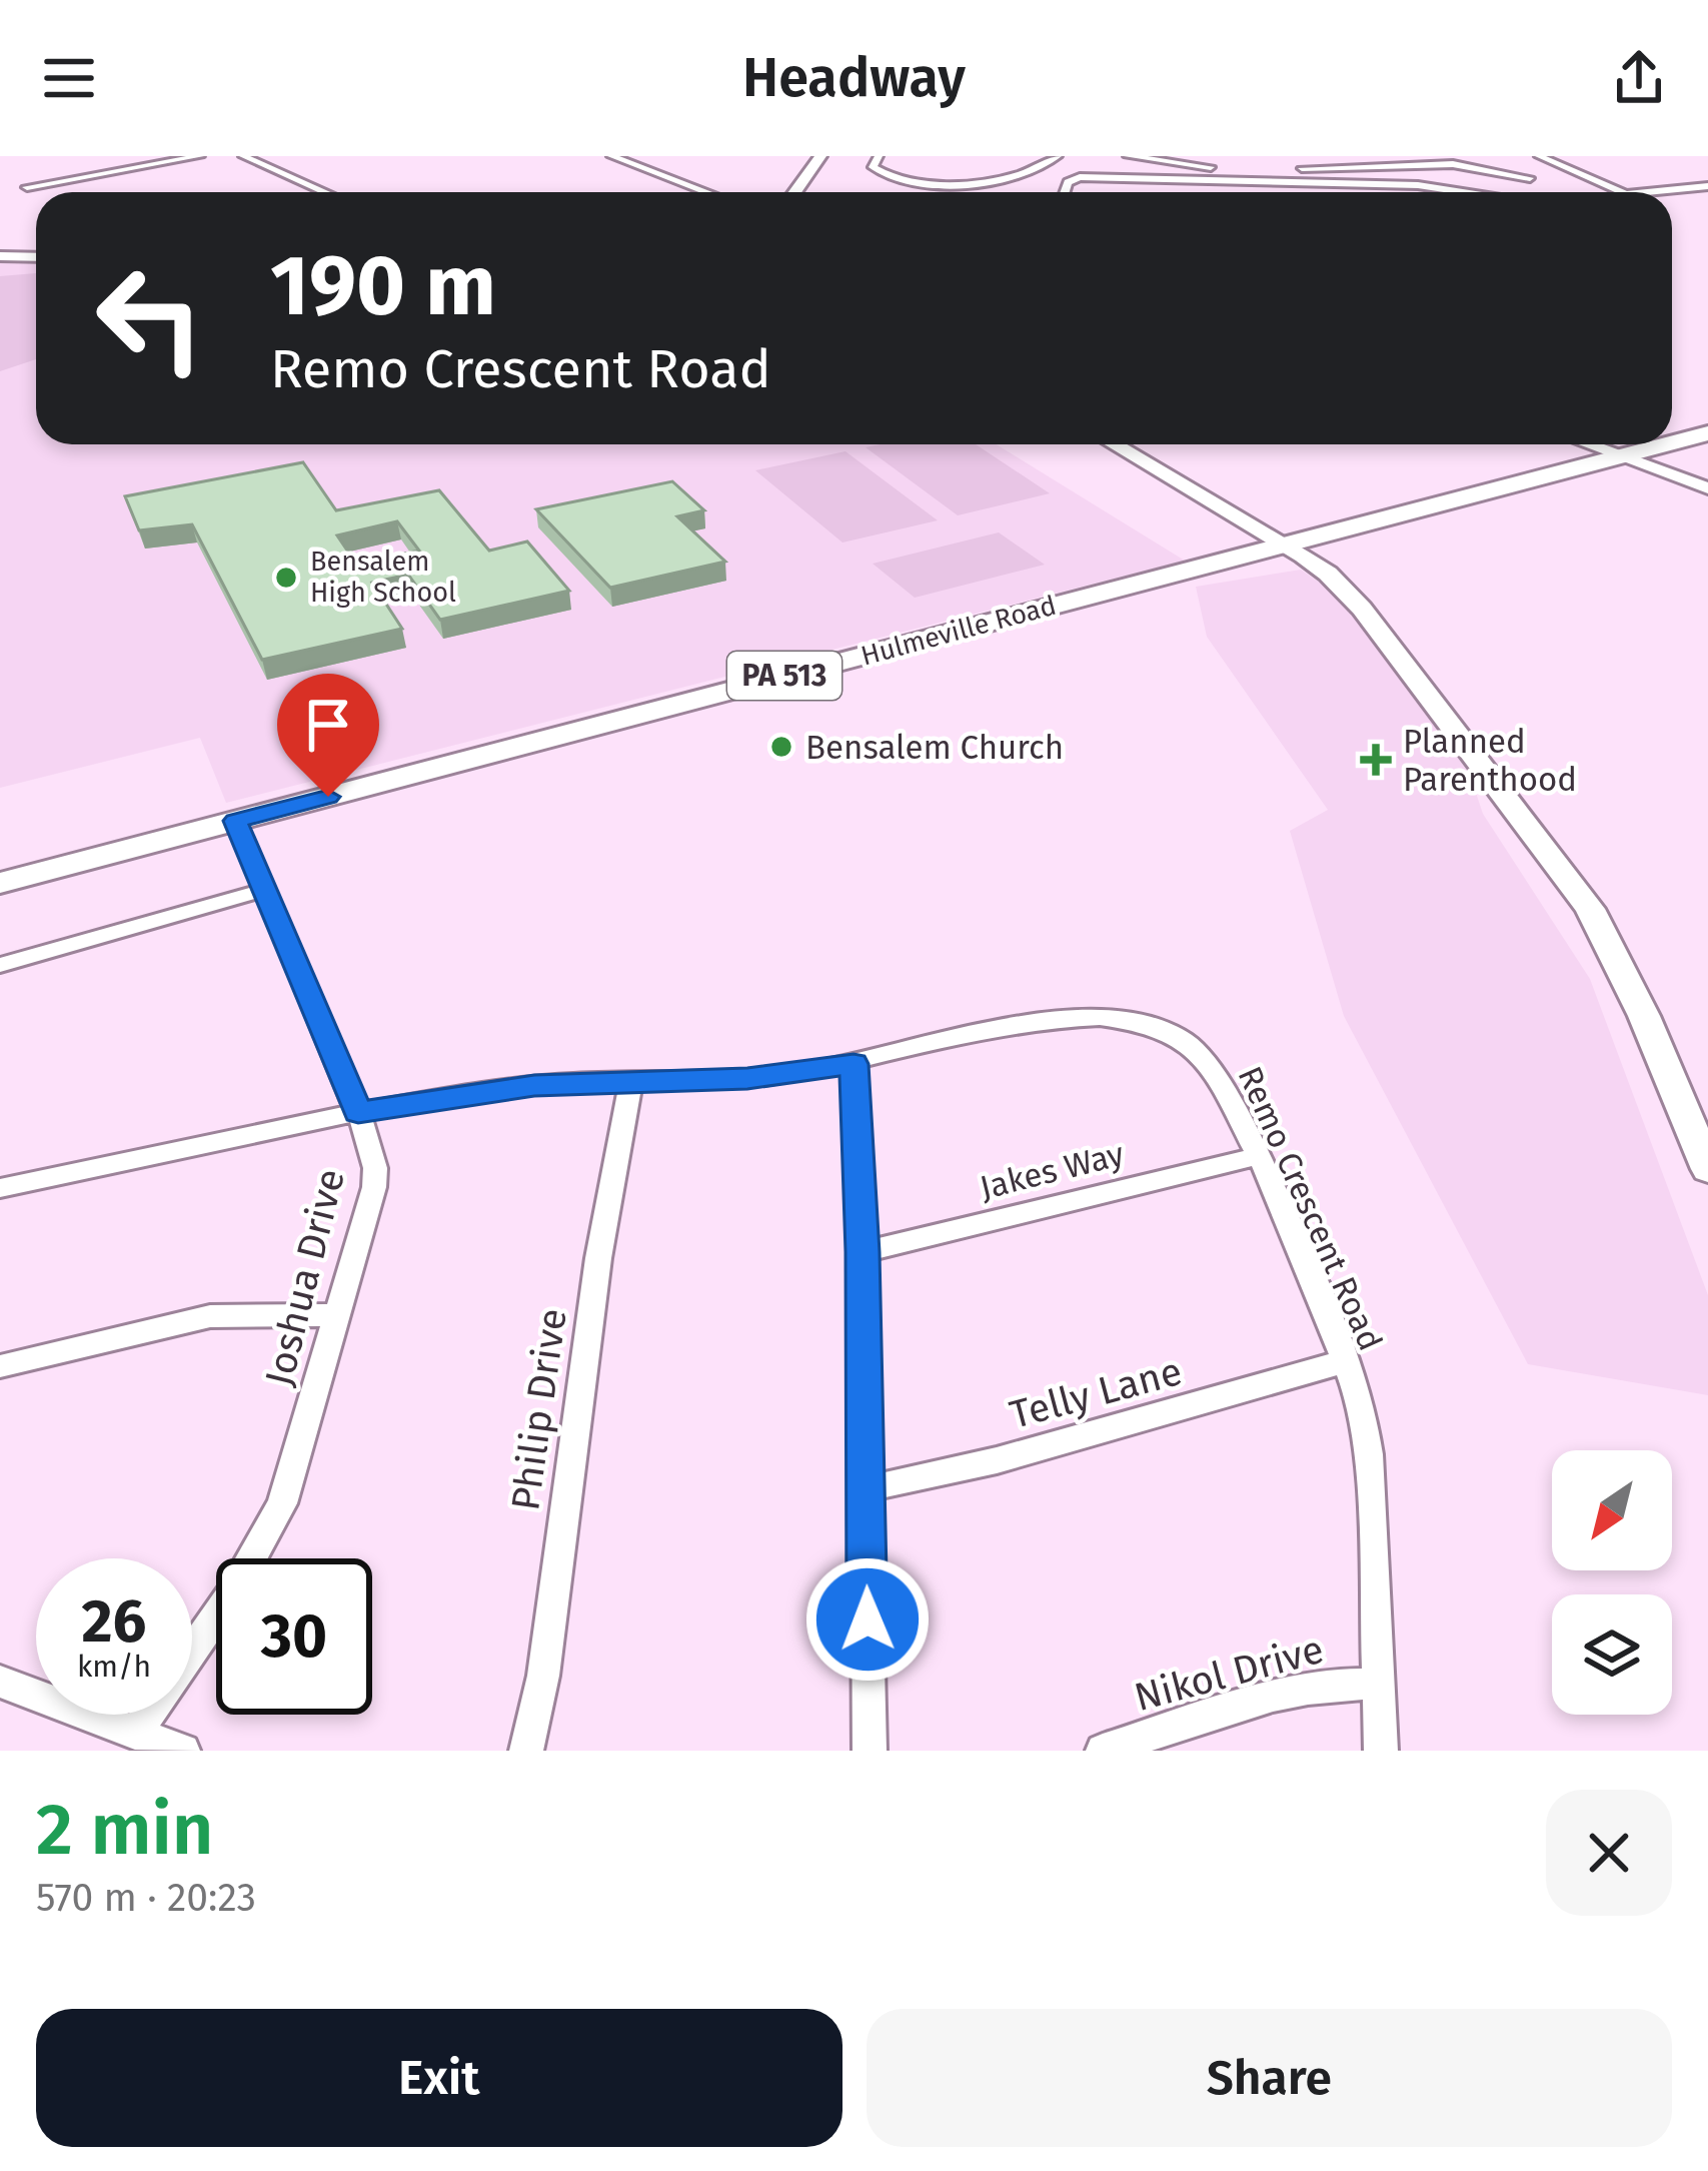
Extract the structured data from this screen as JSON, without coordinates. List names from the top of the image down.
{
  "streets": {
    "main road": ["Hulmeville Road", "PA 513"],
    "street": [
      "Jakes Way",
      "Remo Crescent Road",
      "Joshua Drive",
      "Telly Lane",
      "Philip Drive",
      "Nikol Drive"
    ]
  },
  "crossings": [
    ["Hulmeville Road", "Joshua Drive"],
    ["Jakes Way", "Remo Crescent Road"],
    ["Remo Crescent Road", "Joshua Drive"],
    ["Remo Crescent Road", "Telly Lane"],
    ["Remo Crescent Road", "Philip Drive"],
    ["Remo Crescent Road", "Nikol Drive"]
  ],
  "places": {
    "other": ["Bensalem High School", "Bensalem Church"],
    "health": ["Planned Parenthood"]
  },
  "north": "bottom left",
  "page": {
    "header": "Headway",
    "turn": ["190 m", "Remo Crescent Road"],
    "speed": "26 km/h",
    "limit": "30",
    "heading": ["2 min", "570 m · 20:23"],
    "buttons": ["Exit", "Share"]
  }
}
